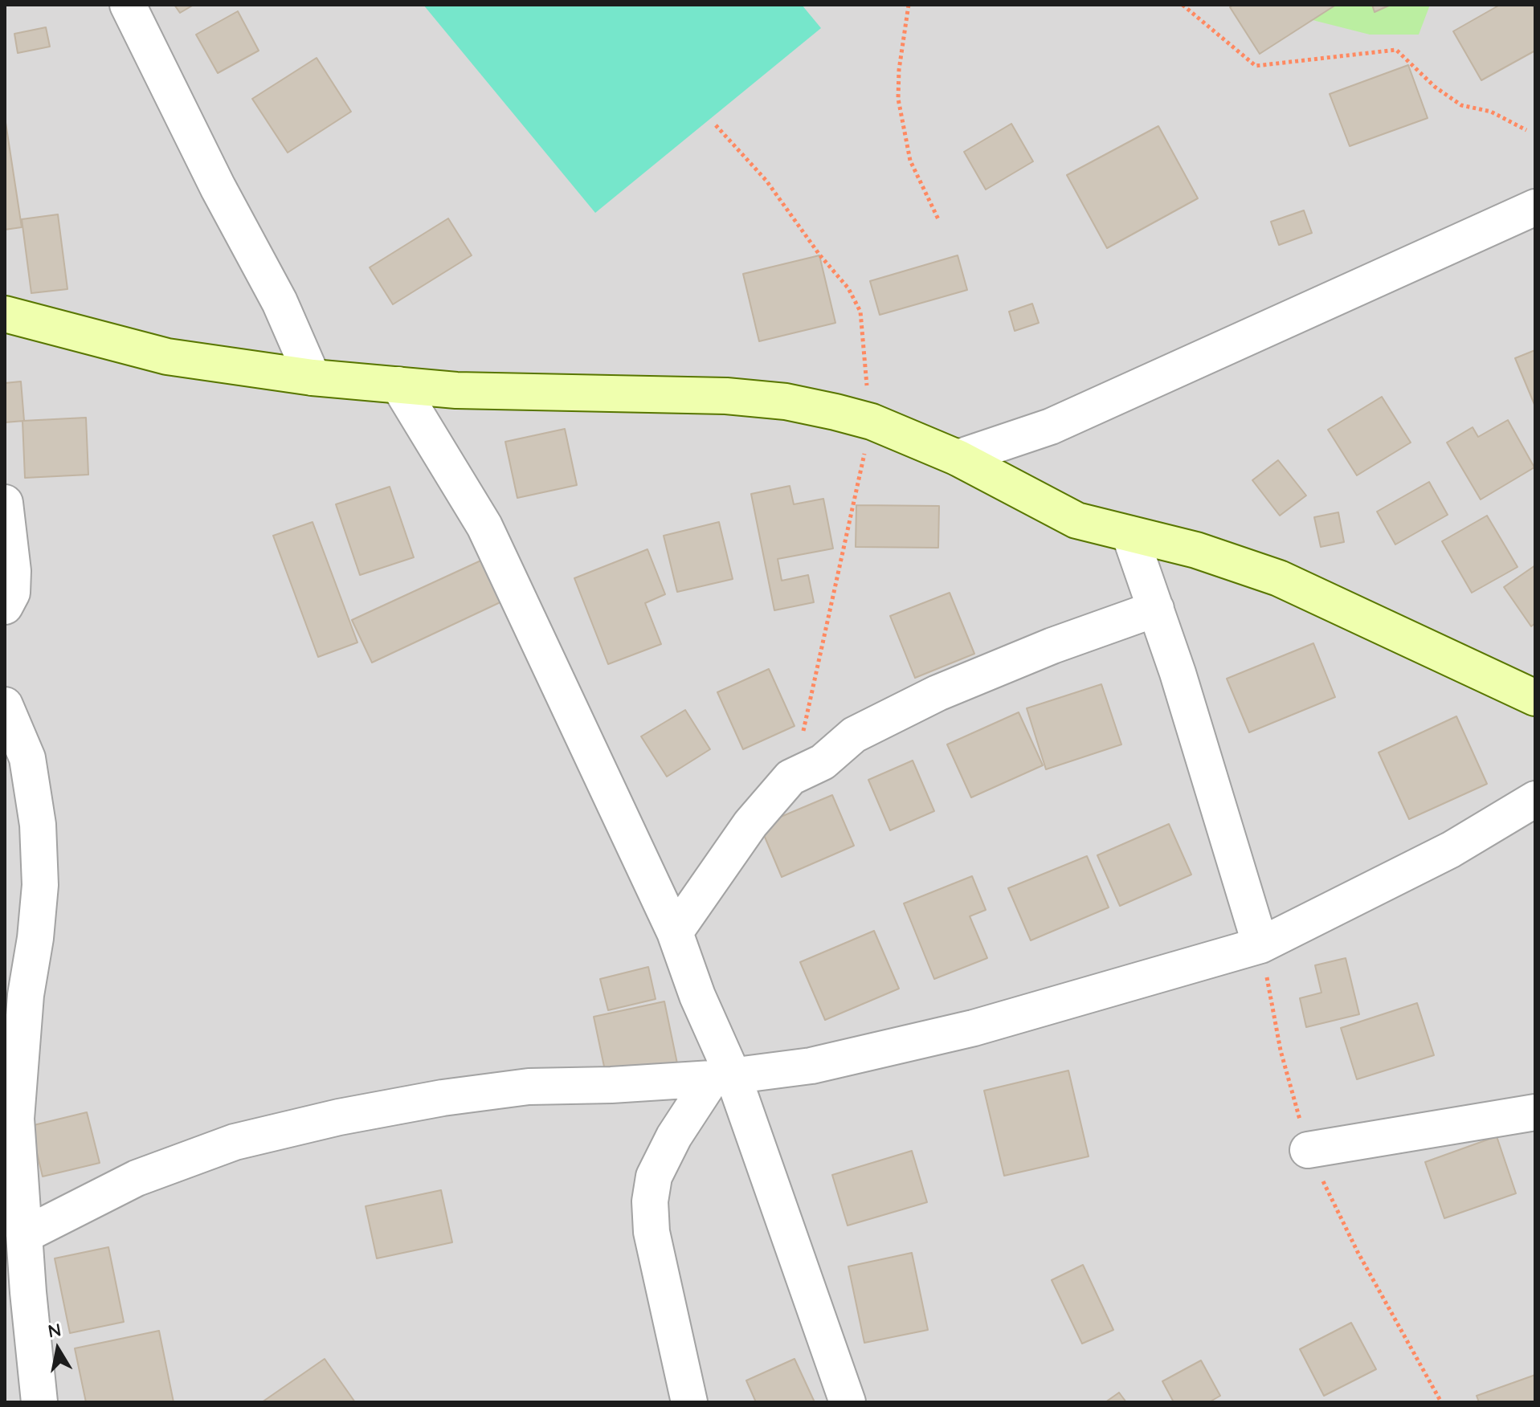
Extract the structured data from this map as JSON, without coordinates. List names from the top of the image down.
{
  "north": "top"
}
